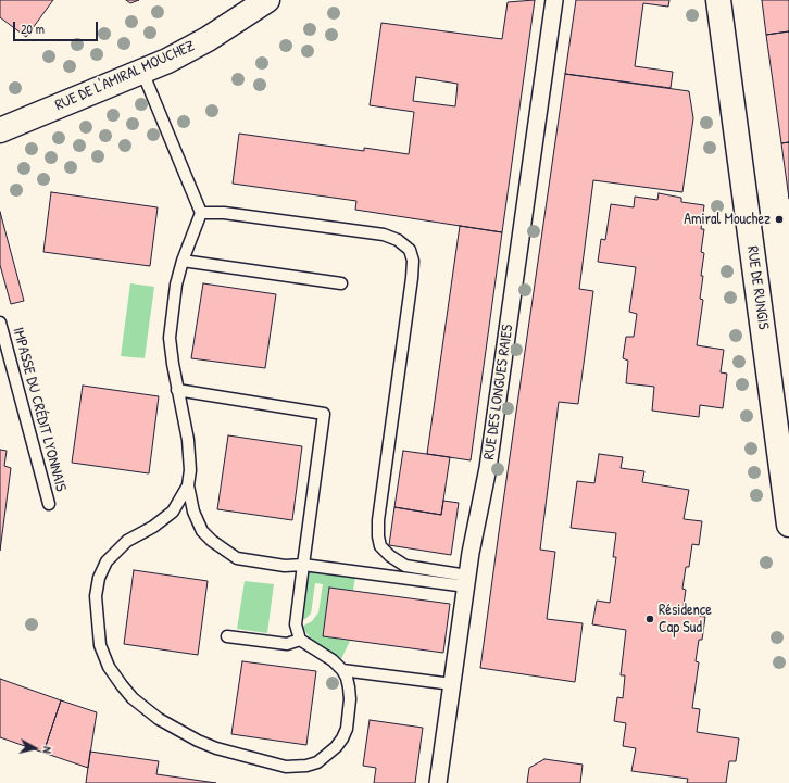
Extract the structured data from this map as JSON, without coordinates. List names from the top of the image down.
{
  "streets": {
    "street": ["RUE DE L'AMIRAL MOUCHEZ", "RUE DE RUNGIS", "RUE DES LONGUES RAIES"],
    "lane": ["IMPASSE DU CRÉDIT LYONNAIS"]
  },
  "places": ["Amiral Mouchez", "Résidence Cap Sud"],
  "scale_bar": "20 m",
  "north": "right"
}
